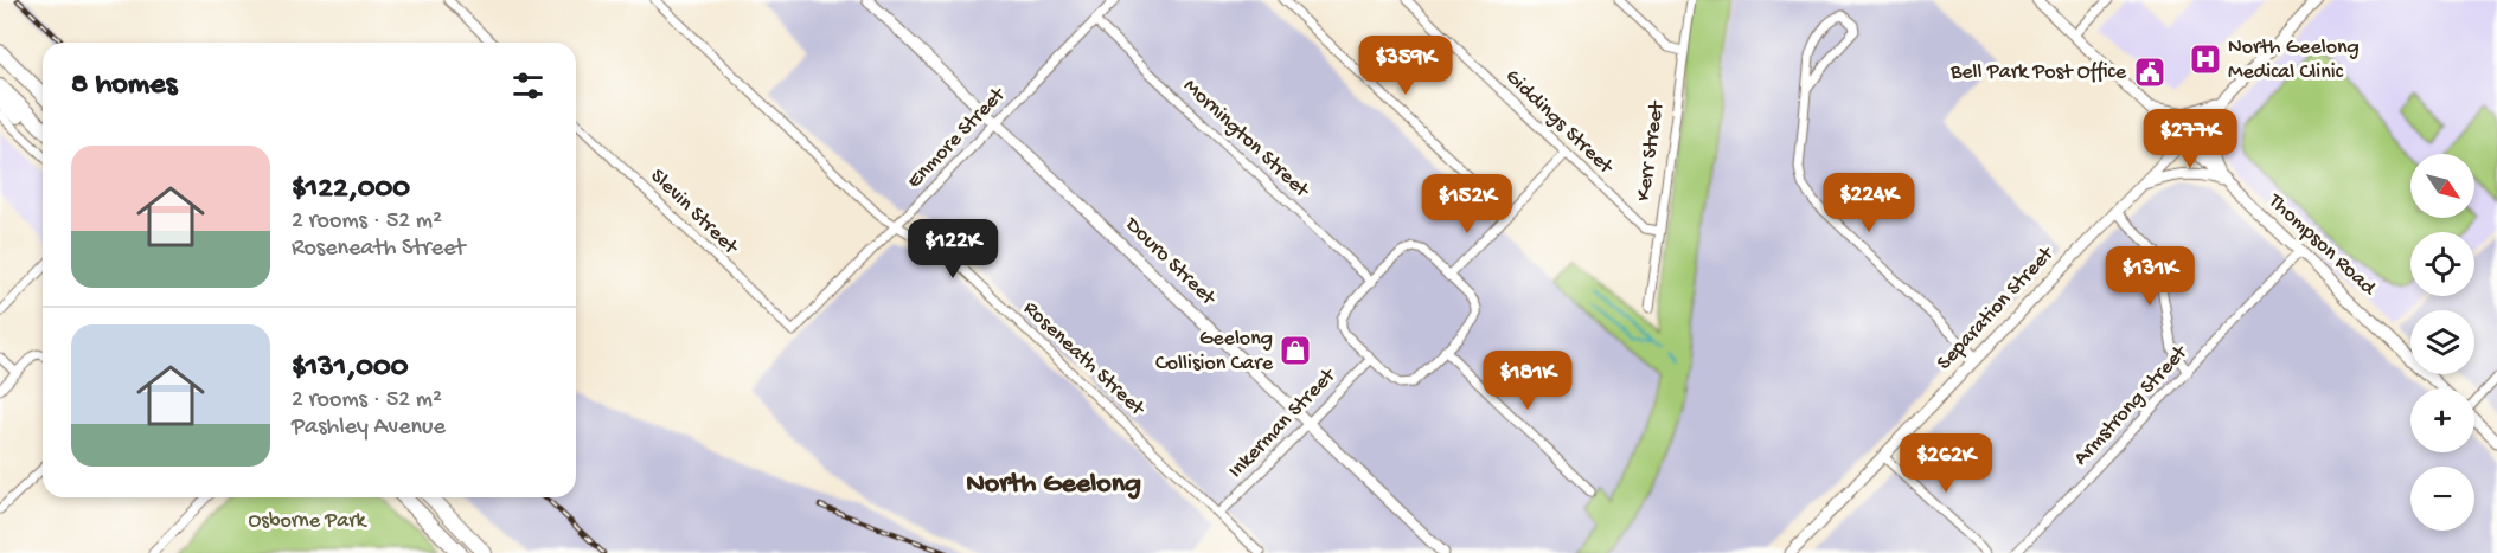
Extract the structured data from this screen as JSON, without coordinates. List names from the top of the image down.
{
  "streets": {
    "main road": ["Thompson Road", "Douro Street", "Separation Street"],
    "street": [
      "Giddings Street",
      "Enmore Street",
      "Mornington Street",
      "Kerr Street",
      "Slevin Street",
      "Roseneath Street",
      "Armstrong Street",
      "Inkerman Street"
    ]
  },
  "crossings": [
    ["Giddings Street", "Kerr Street"],
    ["Enmore Street", "Mornington Street"],
    ["Enmore Street", "Slevin Street"],
    ["Enmore Street", "Douro Street"],
    ["Enmore Street", "Roseneath Street"],
    ["Mornington Street", "Inkerman Street"],
    ["Thompson Road", "Separation Street"],
    ["Thompson Road", "Armstrong Street"],
    ["Douro Street", "Inkerman Street"],
    ["Roseneath Street", "Inkerman Street"]
  ],
  "districts": ["North Geelong"],
  "parks": ["Osborne Park"],
  "places": {
    "hospital": ["North Geelong Medical Clinic"],
    "public building": ["Bell Park Post Office"],
    "shop": ["Geelong Collision Care"]
  },
  "north": "bottom right",
  "page": {
    "price": [
      "$359K",
      "$277K",
      "$224K",
      "$152K",
      "$122K",
      "$131K",
      "$181K",
      "$262K"
    ],
    "heading": "8 homes",
    "list": [
      {
        "name": "$122,000",
        "note": "2 rooms · 52 m² · Roseneath Street"
      },
      {
        "name": "$131,000",
        "note": "2 rooms · 52 m² · Pashley Avenue"
      }
    ],
    "map_buttons": ["+", "−"]
  }
}
